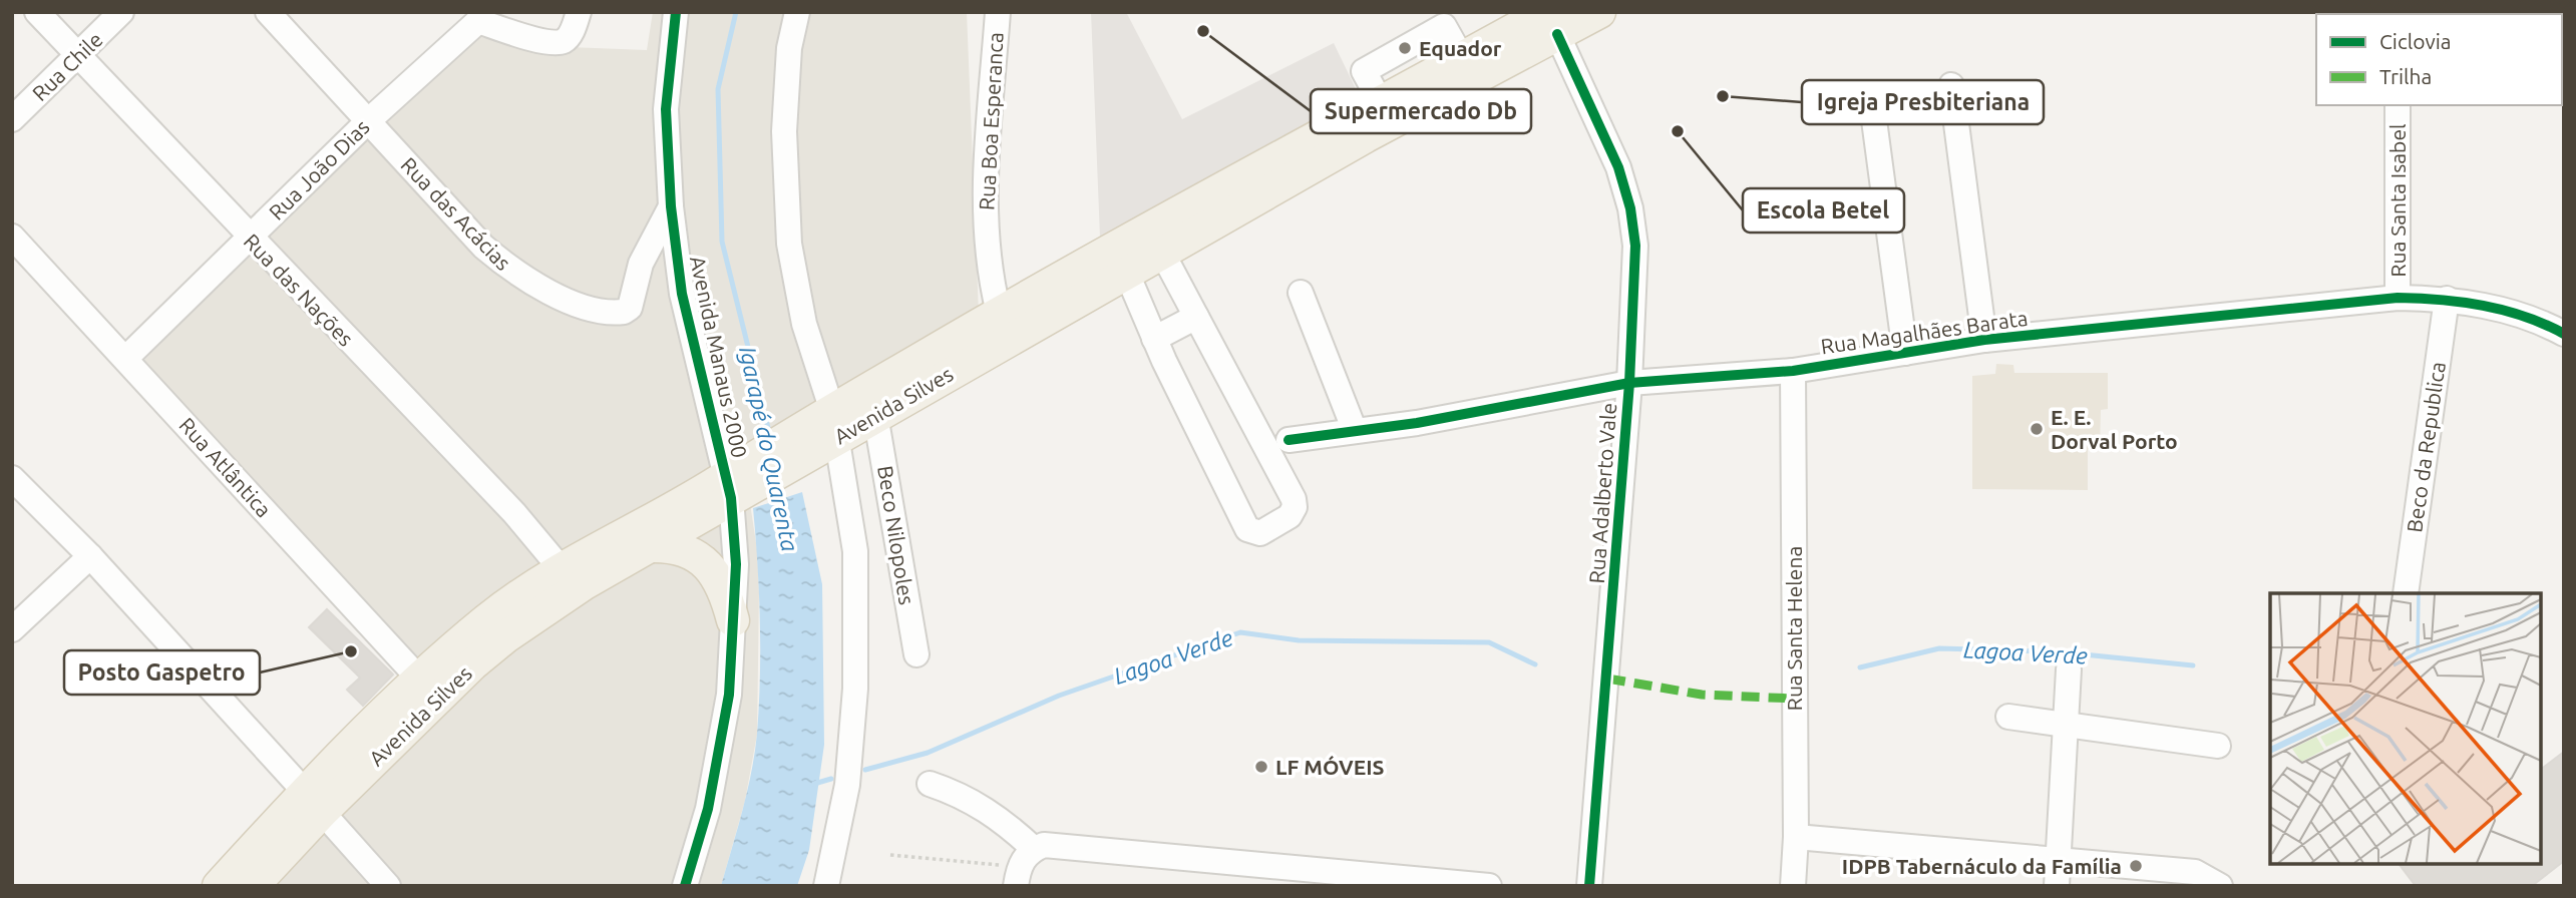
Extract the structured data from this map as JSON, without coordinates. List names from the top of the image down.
{
  "streets": {
    "main road": ["Avenida Silves"],
    "street": [
      "Rua Chile",
      "Rua Boa Esperanca",
      "Rua João Dias",
      "Rua Santa Isabel",
      "Rua das Acácias",
      "Rua das Nações",
      "Rua Magalhães Barata",
      "Avenida Manaus 2000",
      "Beco da Republica",
      "Rua Atlântica",
      "Rua Adalberto Vale",
      "Beco Nilopoles",
      "Rua Santa Helena"
    ]
  },
  "crossings": [
    ["Rua Chile", "Rua das Nações"],
    ["Rua Boa Esperanca", "Avenida Silves"],
    ["Rua João Dias", "Rua das Acácias"],
    ["Rua João Dias", "Rua das Nações"],
    ["Rua João Dias", "Rua Atlântica"],
    ["Rua Santa Isabel", "Rua Magalhães Barata"],
    ["Rua das Acácias", "Avenida Manaus 2000"],
    ["Rua das Nações", "Avenida Silves"],
    ["Rua Magalhães Barata", "Beco da Republica"],
    ["Rua Magalhães Barata", "Rua Adalberto Vale"],
    ["Rua Magalhães Barata", "Rua Santa Helena"],
    ["Avenida Manaus 2000", "Avenida Silves"],
    ["Avenida Silves", "Rua Atlântica"],
    ["Avenida Silves", "Rua Adalberto Vale"],
    ["Avenida Silves", "Beco Nilopoles"]
  ],
  "water": ["Igarapé do Quarenta", "Lagoa Verde"],
  "places": [
    "Supermercado Db",
    "Equador",
    "Igreja Presbiteriana",
    "Escola Betel",
    "E. E. Dorval Porto",
    "Posto Gaspetro",
    "LF MÓVEIS",
    "IDPB Tabernáculo da Família"
  ],
  "legend": ["Ciclovia", "Trilha"]
}
